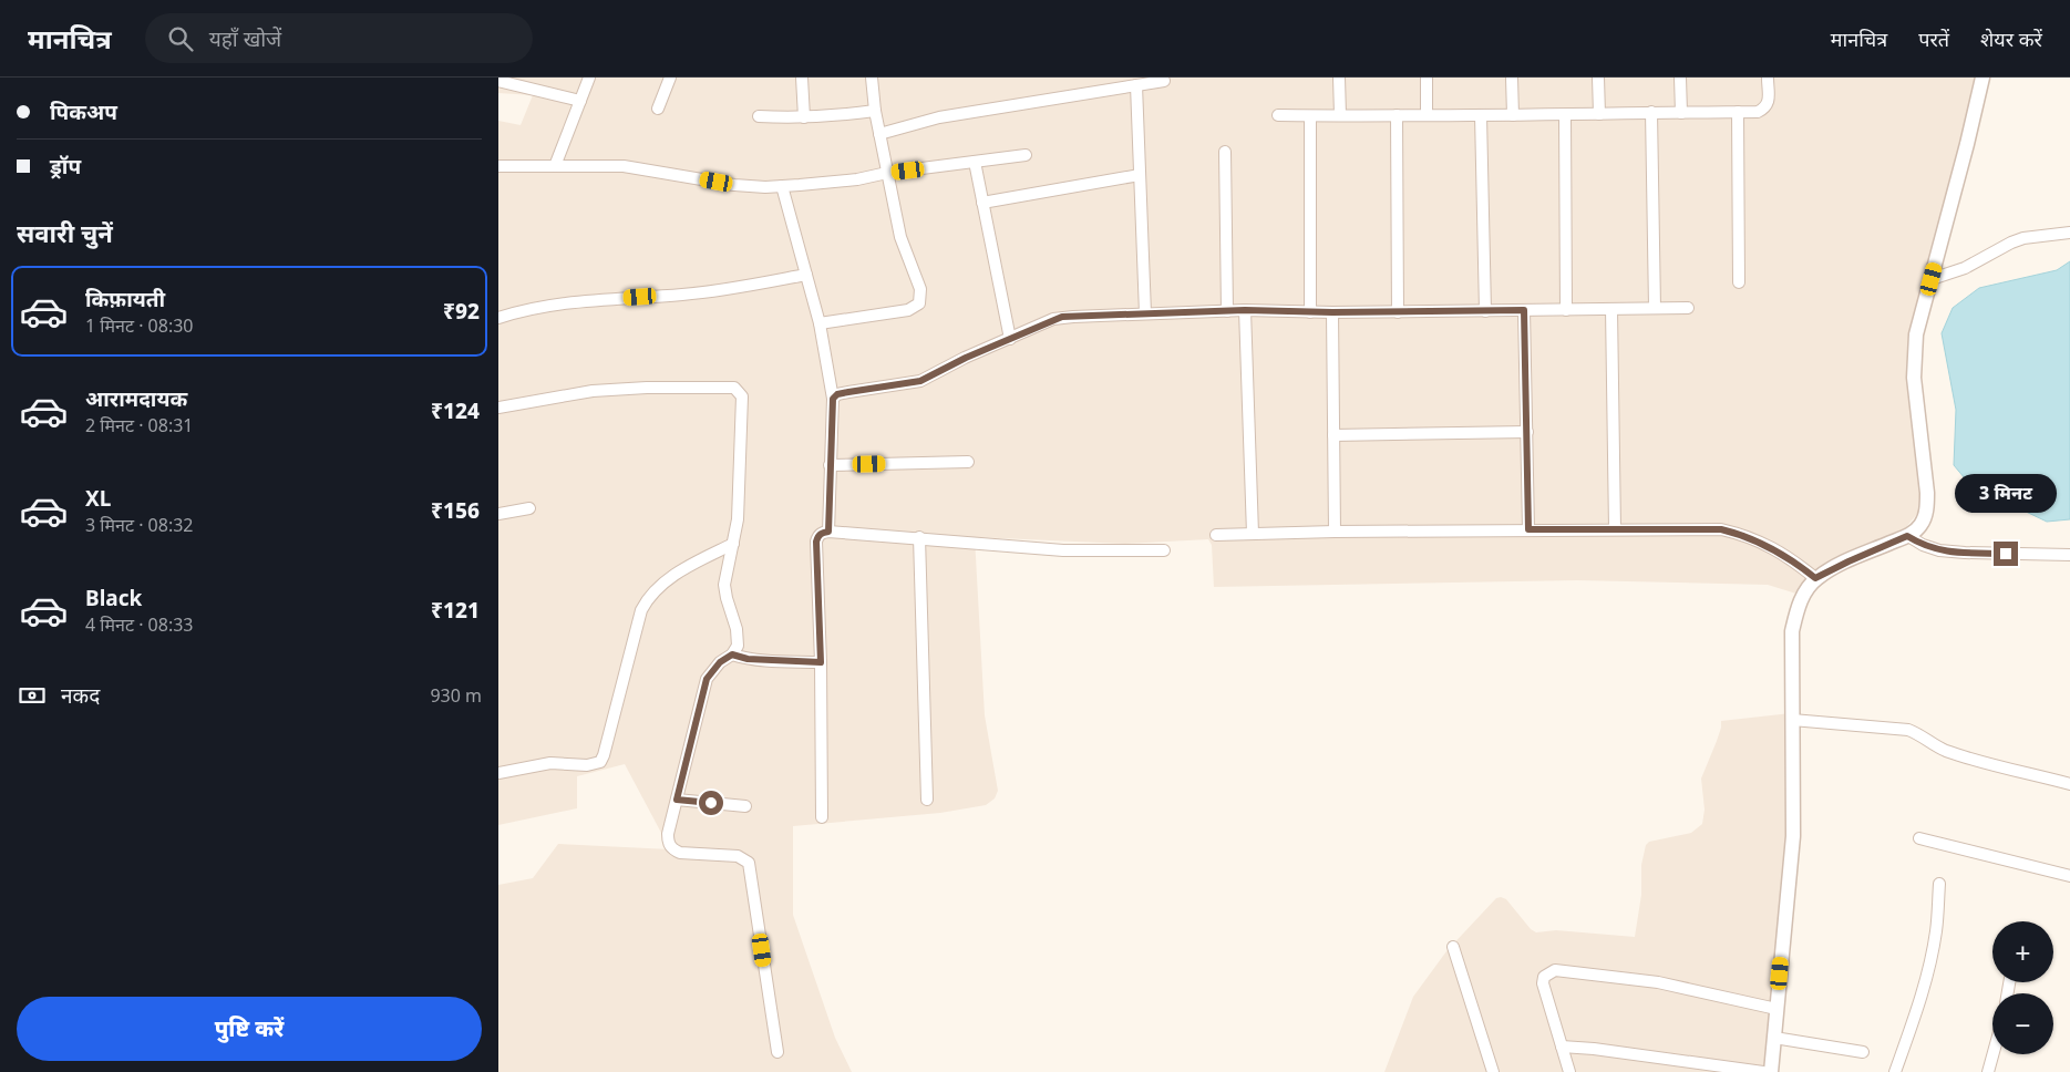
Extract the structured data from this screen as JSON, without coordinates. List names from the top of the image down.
{
  "page": {
    "header": "मानचित्र",
    "search": "यहाँ खोजें",
    "nav": ["मानचित्र", "परतें", "शेयर करें"],
    "banner": ["पिकअप", "ड्रॉप"],
    "heading": "सवारी चुनें",
    "list": [
      {
        "name": "किफ़ायती",
        "note": "1 मिनट · 08:30",
        "value": "₹92"
      },
      {
        "name": "आरामदायक",
        "note": "2 मिनट · 08:31",
        "value": "₹124"
      },
      {
        "name": "XL",
        "note": "3 मिनट · 08:32",
        "value": "₹156"
      },
      {
        "name": "Black",
        "note": "4 मिनट · 08:33",
        "value": "₹121"
      }
    ],
    "bubble": "3 मिनट",
    "pay": ["नकद", "930 m"],
    "map_buttons": ["+", "−"],
    "buttons": "पुष्टि करें"
  }
}
